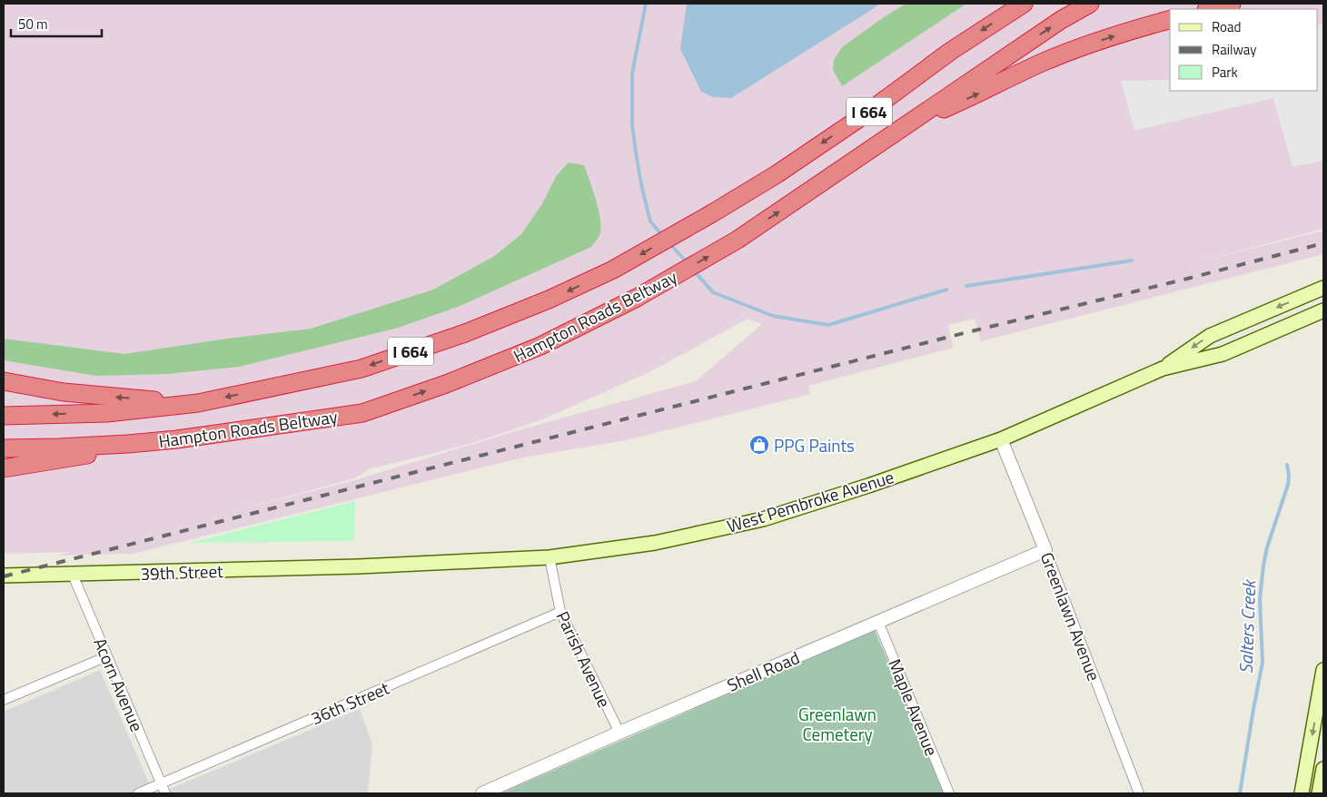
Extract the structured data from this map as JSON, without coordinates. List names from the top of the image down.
{
  "streets": {
    "highway": ["I 664", "Hampton Roads Beltway"],
    "main road": ["West Pembroke Avenue", "39th Street"],
    "street": [
      "Greenlawn Avenue",
      "Parish Avenue",
      "Shell Road",
      "Acorn Avenue",
      "36th Street",
      "Maple Avenue"
    ]
  },
  "crossings": [
    ["West Pembroke Avenue", "39th Street"],
    ["West Pembroke Avenue", "Greenlawn Avenue"],
    ["West Pembroke Avenue", "Parish Avenue"],
    ["39th Street", "Acorn Avenue"],
    ["Greenlawn Avenue", "Shell Road"],
    ["Parish Avenue", "Shell Road"],
    ["Parish Avenue", "36th Street"],
    ["Shell Road", "Maple Avenue"],
    ["Acorn Avenue", "36th Street"]
  ],
  "water": ["Salters Creek"],
  "parks": ["Greenlawn Cemetery"],
  "places": {
    "shop": ["PPG Paints"]
  },
  "legend": ["Road", "Railway", "Park"],
  "scale_bar": "50 m"
}
